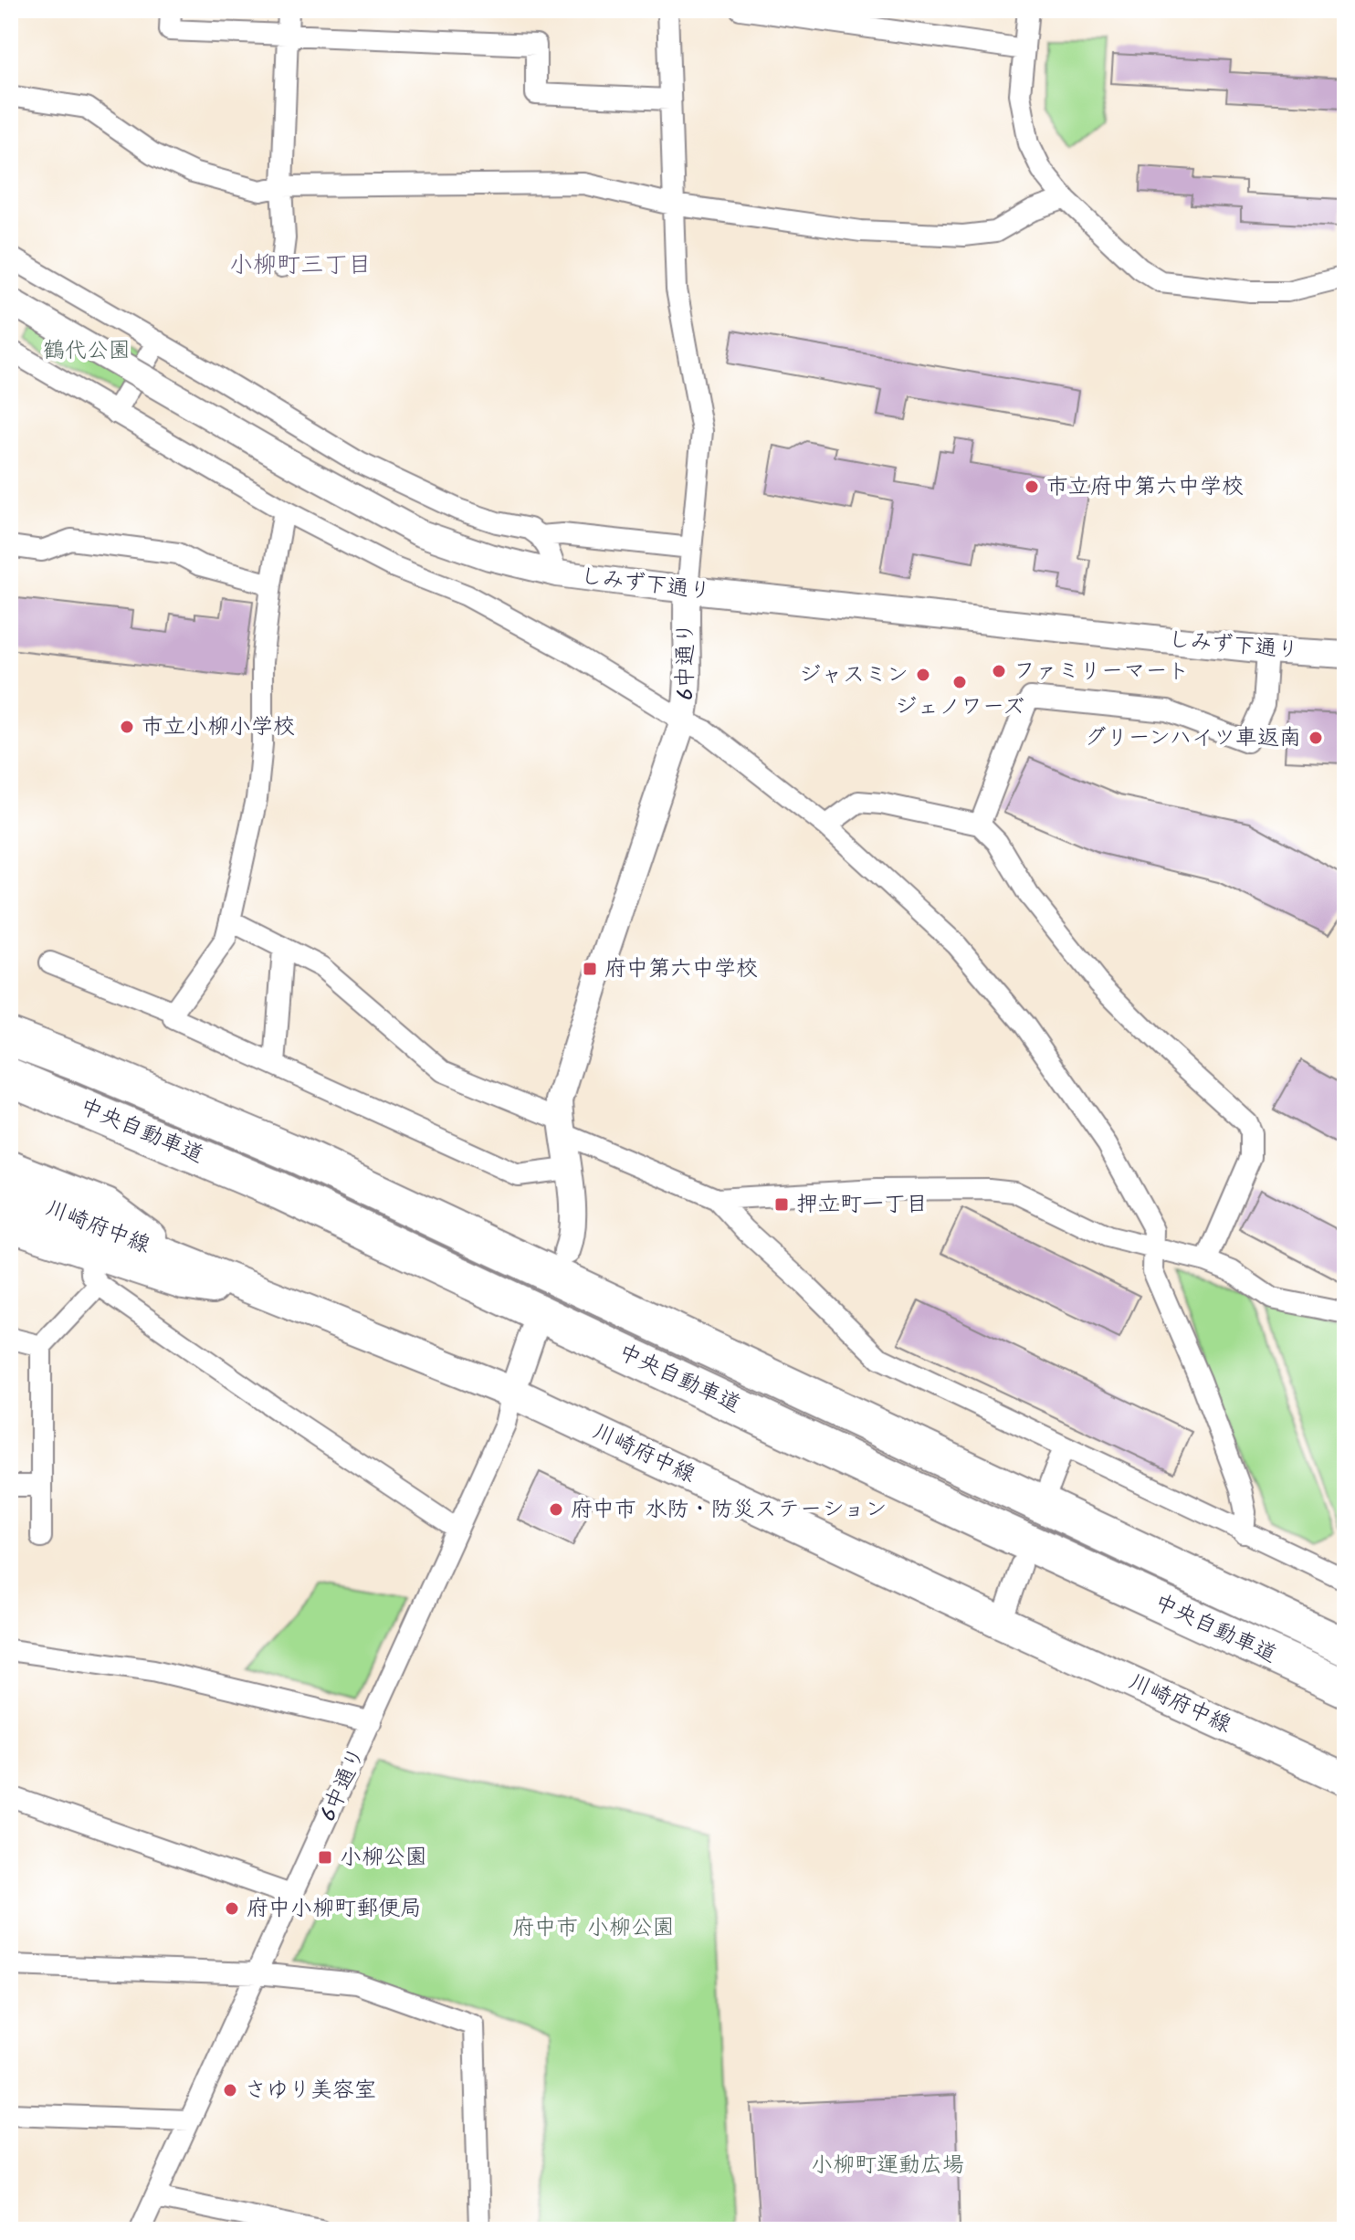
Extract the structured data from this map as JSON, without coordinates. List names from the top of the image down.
{
  "streets": {
    "highway": ["中央自動車道"],
    "main road": ["川崎府中線"],
    "street": ["しみず下通り", "6中通り"]
  },
  "crossings": [
    ["しみず下通り", "6中通り"],
    ["6中通り", "川崎府中線"]
  ],
  "districts": ["小柳町三丁目"],
  "parks": ["鶴代公園", "府中市 小柳公園", "小柳町運動広場"],
  "places": {
    "other": [
      "市立府中第六中学校",
      "ファミリーマート",
      "ジャスミン",
      "ジェノワーズ",
      "市立小柳小学校",
      "グリーンハイツ車返南",
      "府中市 水防・防災ステーション",
      "府中小柳町郵便局",
      "さゆり美容室"
    ],
    "transit": ["府中第六中学校", "押立町一丁目", "小柳公園"]
  }
}
